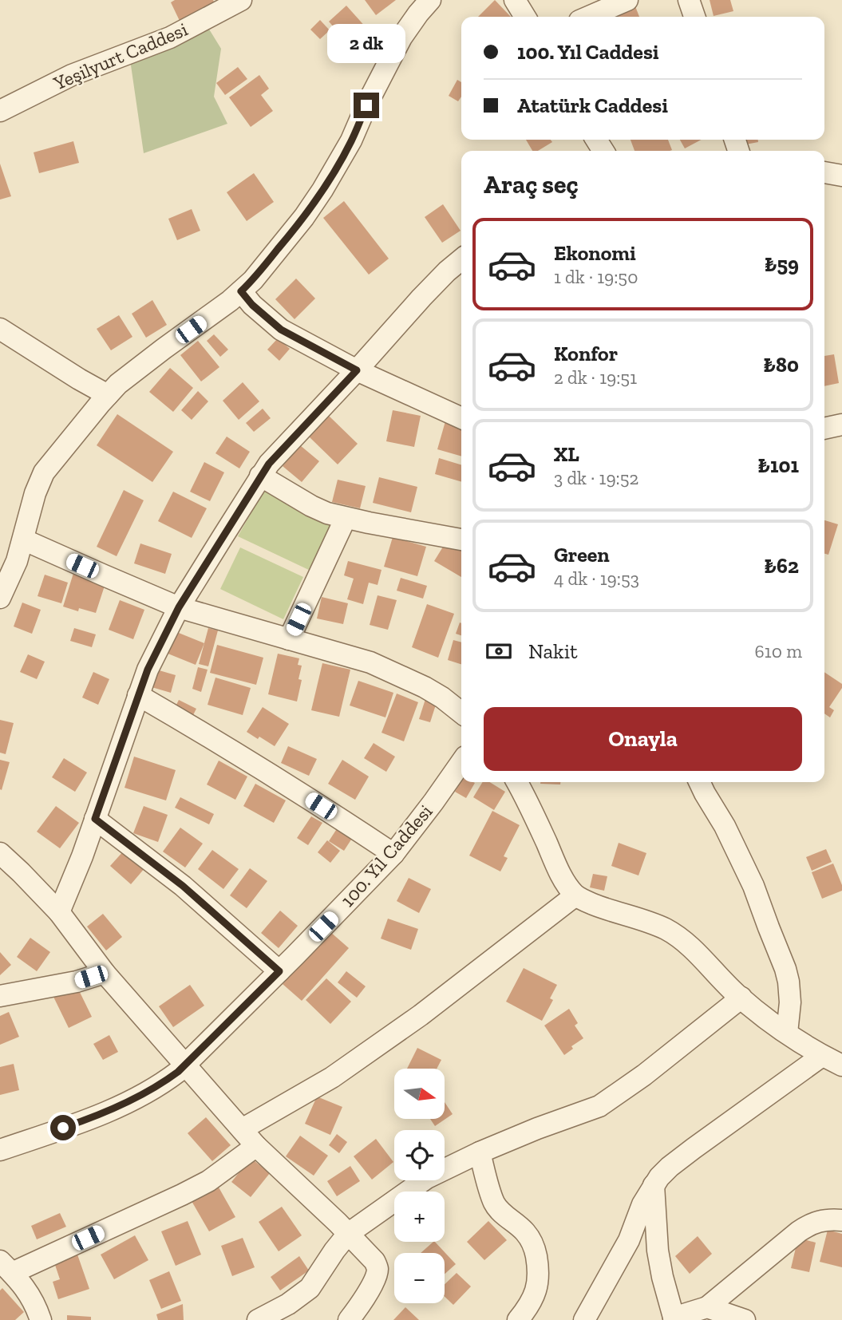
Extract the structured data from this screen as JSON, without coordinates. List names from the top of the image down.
{
  "streets": {
    "street": ["Yeşilyurt Caddesi", "100. Yıl Caddesi"]
  },
  "north": "right",
  "page": {
    "banner": ["100. Yıl Caddesi", "Atatürk Caddesi"],
    "bubble": "2 dk",
    "heading": "Araç seç",
    "list": [
      {
        "name": "Ekonomi",
        "note": "1 dk · 19:50",
        "value": "₺59"
      },
      {
        "name": "Konfor",
        "note": "2 dk · 19:51",
        "value": "₺80"
      },
      {
        "name": "XL",
        "note": "3 dk · 19:52",
        "value": "₺101"
      },
      {
        "name": "Green",
        "note": "4 dk · 19:53",
        "value": "₺62"
      }
    ],
    "pay": ["Nakit", "610 m"],
    "buttons": "Onayla",
    "map_buttons": ["+", "−"]
  }
}
